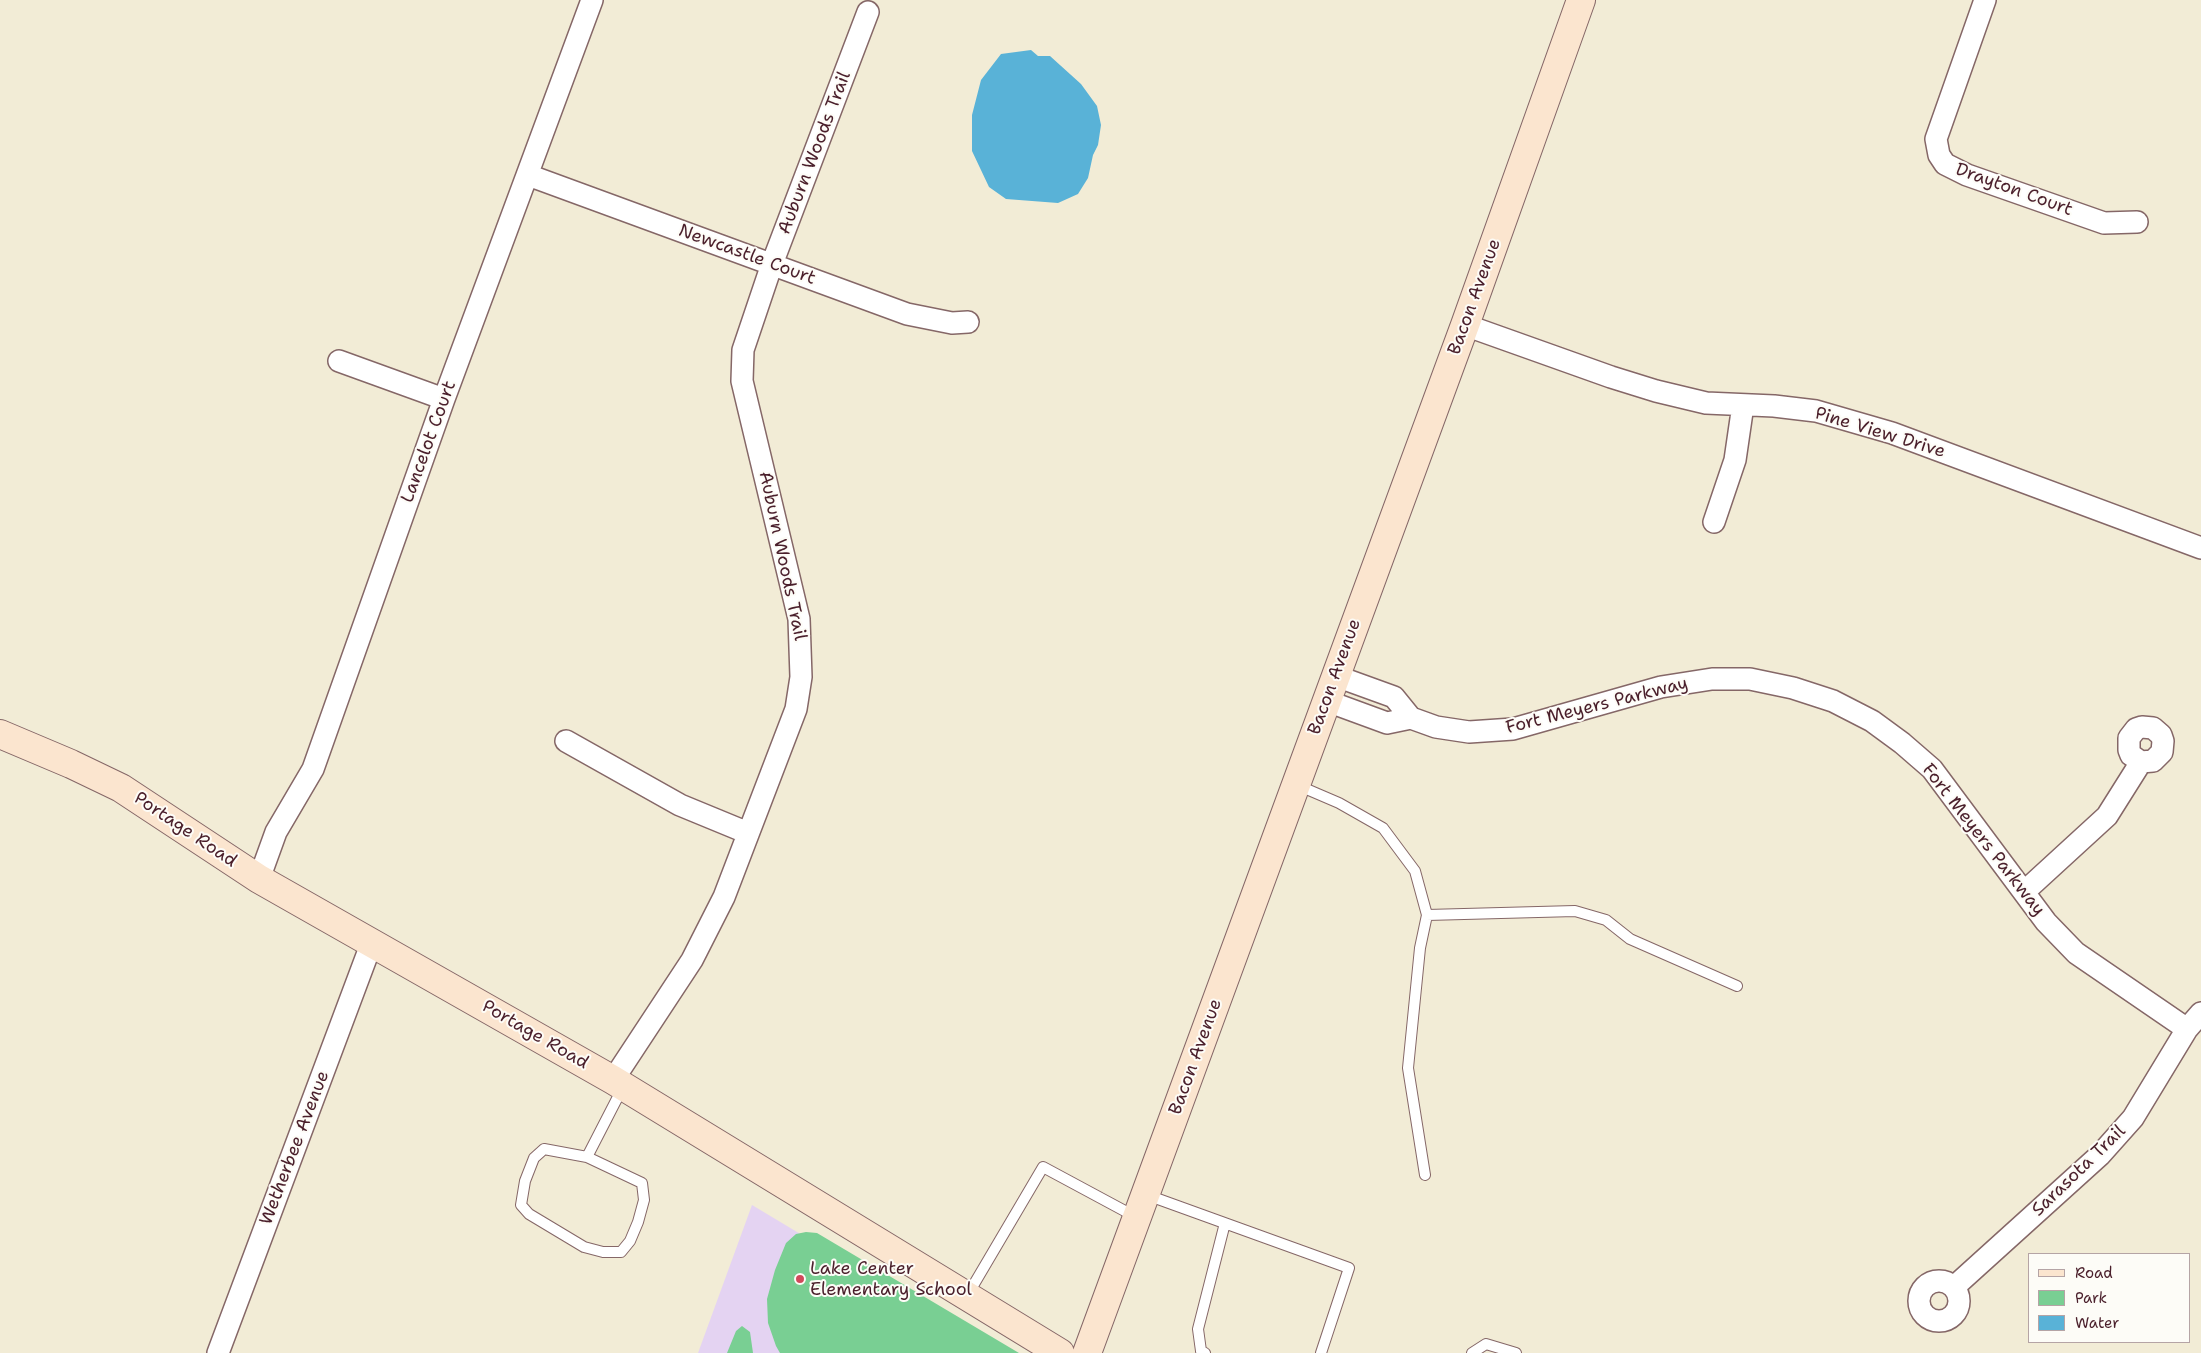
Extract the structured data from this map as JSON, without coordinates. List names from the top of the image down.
{
  "streets": {
    "street": [
      "Auburn Woods Trail",
      "Drayton Court",
      "Newcastle Court",
      "Bacon Avenue",
      "Pine View Drive",
      "Lancelot Court",
      "Fort Meyers Parkway",
      "Portage Road",
      "Wetherbee Avenue",
      "Sarasota Trail"
    ]
  },
  "crossings": [
    ["Auburn Woods Trail", "Newcastle Court"],
    ["Auburn Woods Trail", "Portage Road"],
    ["Newcastle Court", "Lancelot Court"],
    ["Bacon Avenue", "Pine View Drive"],
    ["Lancelot Court", "Portage Road"],
    ["Fort Meyers Parkway", "Sarasota Trail"],
    ["Portage Road", "Wetherbee Avenue"]
  ],
  "places": ["Lake Center Elementary School"],
  "legend": ["Road", "Park", "Water"]
}
